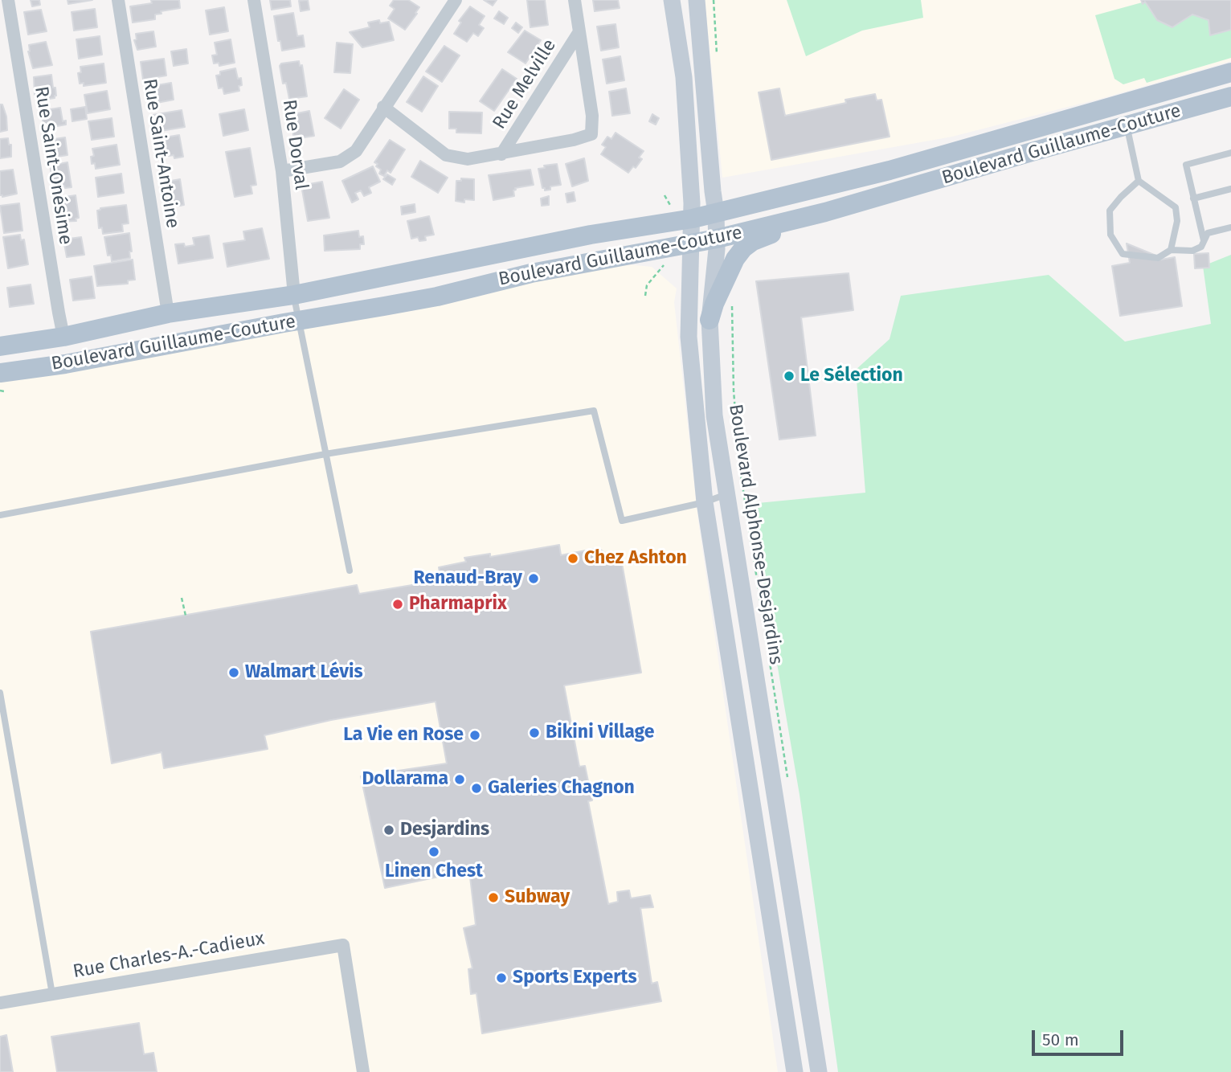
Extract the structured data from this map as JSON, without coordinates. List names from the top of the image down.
{
  "streets": {
    "main road": ["Boulevard Guillaume-Couture", "Boulevard Alphonse-Desjardins"],
    "street": [
      "Rue Melville",
      "Rue Dorval",
      "Rue Saint-Antoine",
      "Rue Saint-Onésime",
      "Rue Charles-A.-Cadieux"
    ]
  },
  "crossings": [
    ["Rue Dorval", "Boulevard Guillaume-Couture"],
    ["Boulevard Guillaume-Couture", "Rue Saint-Antoine"],
    ["Boulevard Guillaume-Couture", "Rue Saint-Onésime"],
    ["Boulevard Guillaume-Couture", "Boulevard Alphonse-Desjardins"]
  ],
  "places": [
    "Le Sélection",
    "Chez Ashton",
    "Renaud-Bray",
    "Pharmaprix",
    "Walmart Lévis",
    "Bikini Village",
    "La Vie en Rose",
    "Dollarama",
    "Galeries Chagnon",
    "Desjardins",
    "Linen Chest",
    "Subway",
    "Sports Experts"
  ],
  "scale_bar": "50 m"
}
